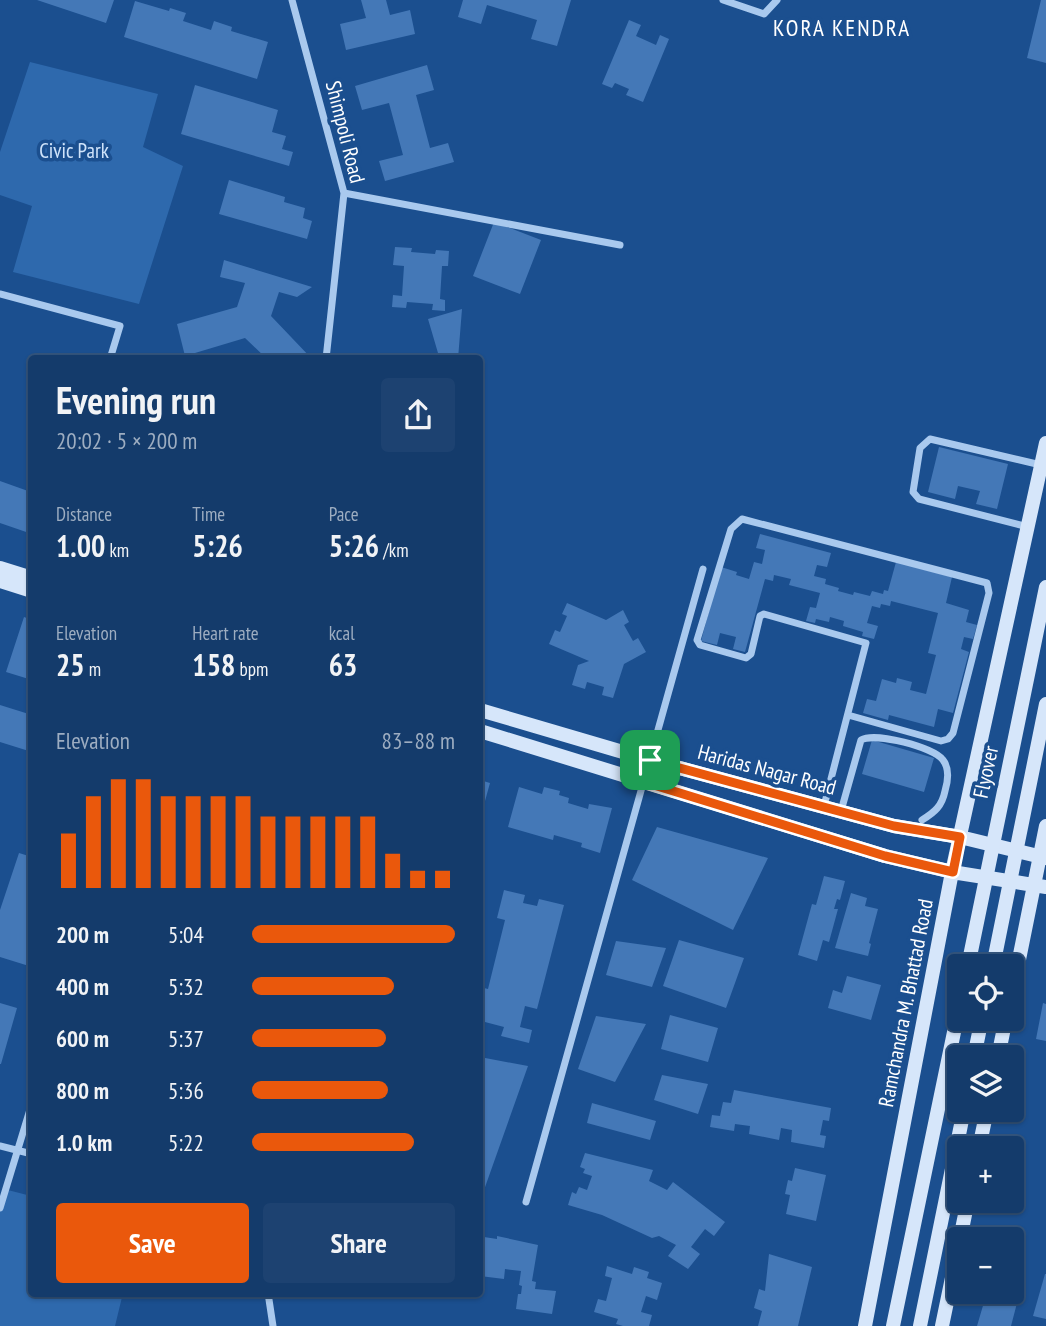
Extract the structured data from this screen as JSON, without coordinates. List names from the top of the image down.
{
  "streets": {
    "main road": ["Haridas Nagar Road", "Flyover", "Ramchandra M. Bhattad Road"],
    "street": ["Shimpoli Road"]
  },
  "crossings": [
    ["Haridas Nagar Road", "Ramchandra M. Bhattad Road"]
  ],
  "districts": ["KORA KENDRA"],
  "parks": ["Civic Park"],
  "page": {
    "heading": ["Evening run", "20:02 · 5 × 200 m"],
    "stats": [
      ["Distance", "1.00 km"],
      ["Time", "5:26"],
      ["Pace", "5:26 /km"],
      ["Elevation", "25 m"],
      ["Heart rate", "158 bpm"],
      ["kcal", "63"]
    ],
    "chart": ["Elevation", "83–88 m"],
    "list": [
      {
        "name": "200 m",
        "note": "5:04"
      },
      {
        "name": "400 m",
        "note": "5:32"
      },
      {
        "name": "600 m",
        "note": "5:37"
      },
      {
        "name": "800 m",
        "note": "5:36"
      },
      {
        "name": "1.0 km",
        "note": "5:22"
      }
    ],
    "map_buttons": ["+", "−"],
    "buttons": ["Save", "Share"]
  }
}
